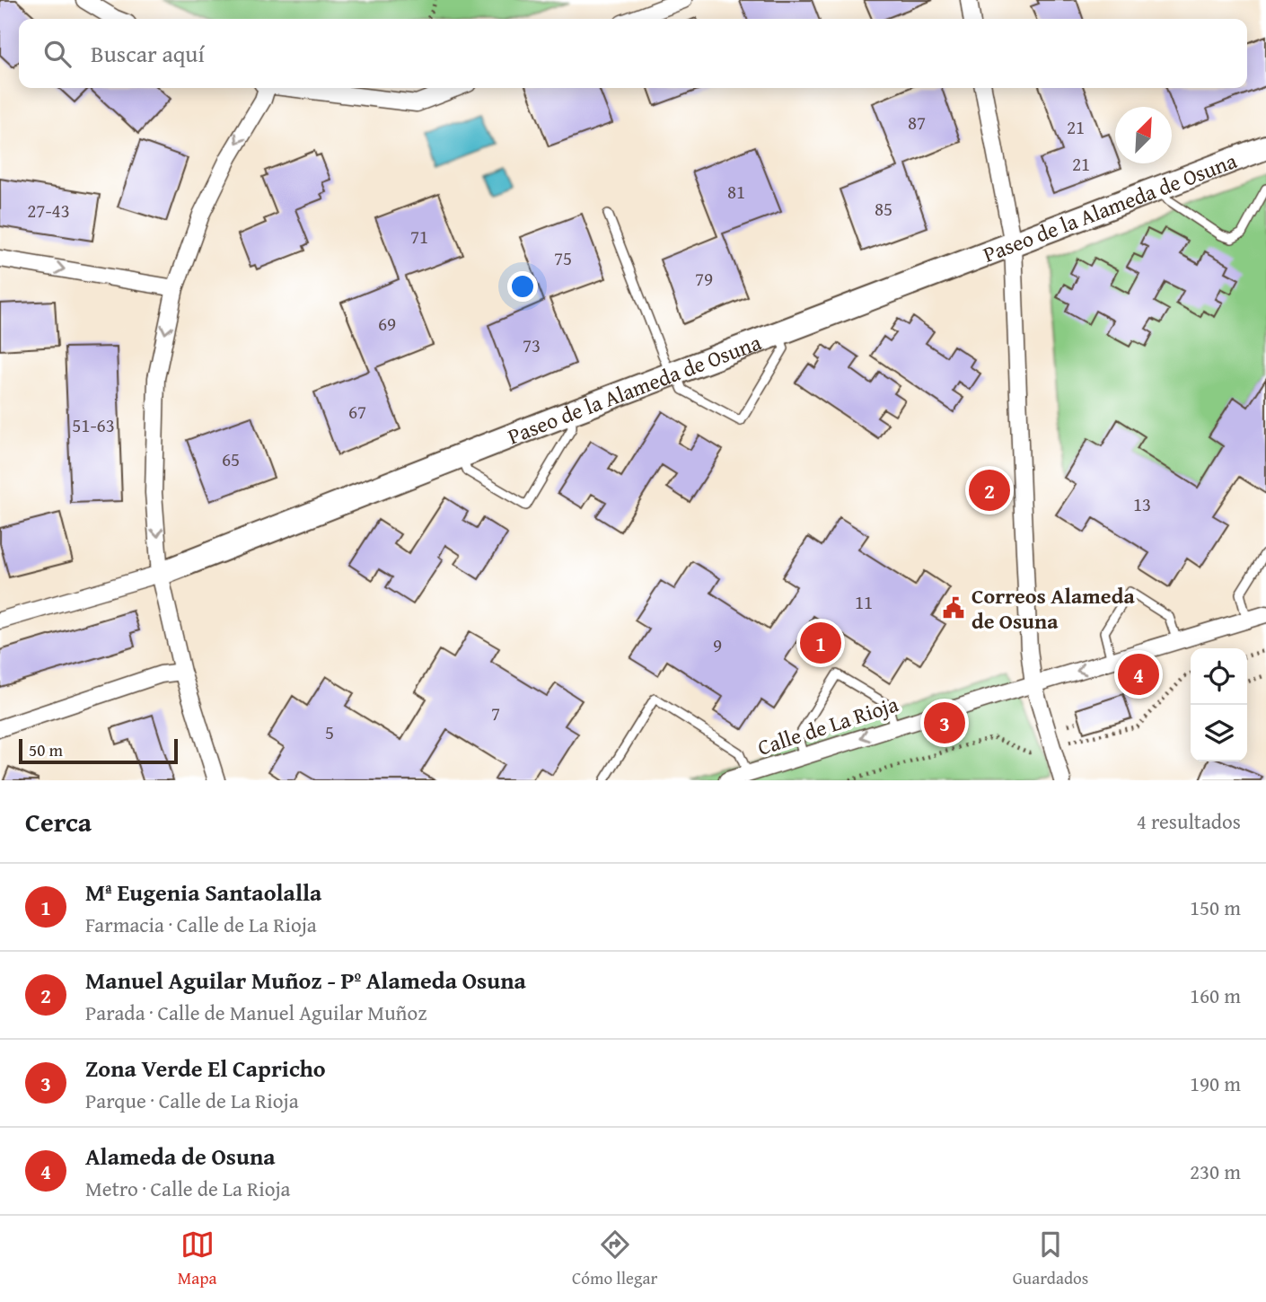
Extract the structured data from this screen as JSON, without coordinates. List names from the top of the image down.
{
  "streets": {
    "street": ["Paseo de la Alameda de Osuna", "Calle de La Rioja"]
  },
  "places": {
    "public building": ["Correos Alameda de Osuna"]
  },
  "house_numbers": [
    "87",
    "21",
    "21",
    "81",
    "85",
    "27-43",
    "71",
    "75",
    "79",
    "69",
    "73",
    "67",
    "51-63",
    "65",
    "13",
    "11",
    "9",
    "7",
    "5"
  ],
  "scale_bar": "50 m",
  "north": "top right",
  "page": {
    "search": "Buscar aquí",
    "pins": [
      "2",
      "1",
      "4",
      "3"
    ],
    "scale": "50 m",
    "heading": ["Cerca", "4 resultados"],
    "list": [
      {
        "mark": "1",
        "name": "Mª Eugenia Santaolalla",
        "note": "Farmacia · Calle de La Rioja",
        "value": "150 m"
      },
      {
        "mark": "2",
        "name": "Manuel Aguilar Muñoz - Pº Alameda Osuna",
        "note": "Parada · Calle de Manuel Aguilar Muñoz",
        "value": "160 m"
      },
      {
        "mark": "3",
        "name": "Zona Verde El Capricho",
        "note": "Parque · Calle de La Rioja",
        "value": "190 m"
      },
      {
        "mark": "4",
        "name": "Alameda de Osuna",
        "note": "Metro · Calle de La Rioja",
        "value": "230 m"
      }
    ],
    "nav": ["Mapa", "Cómo llegar", "Guardados"]
  }
}
